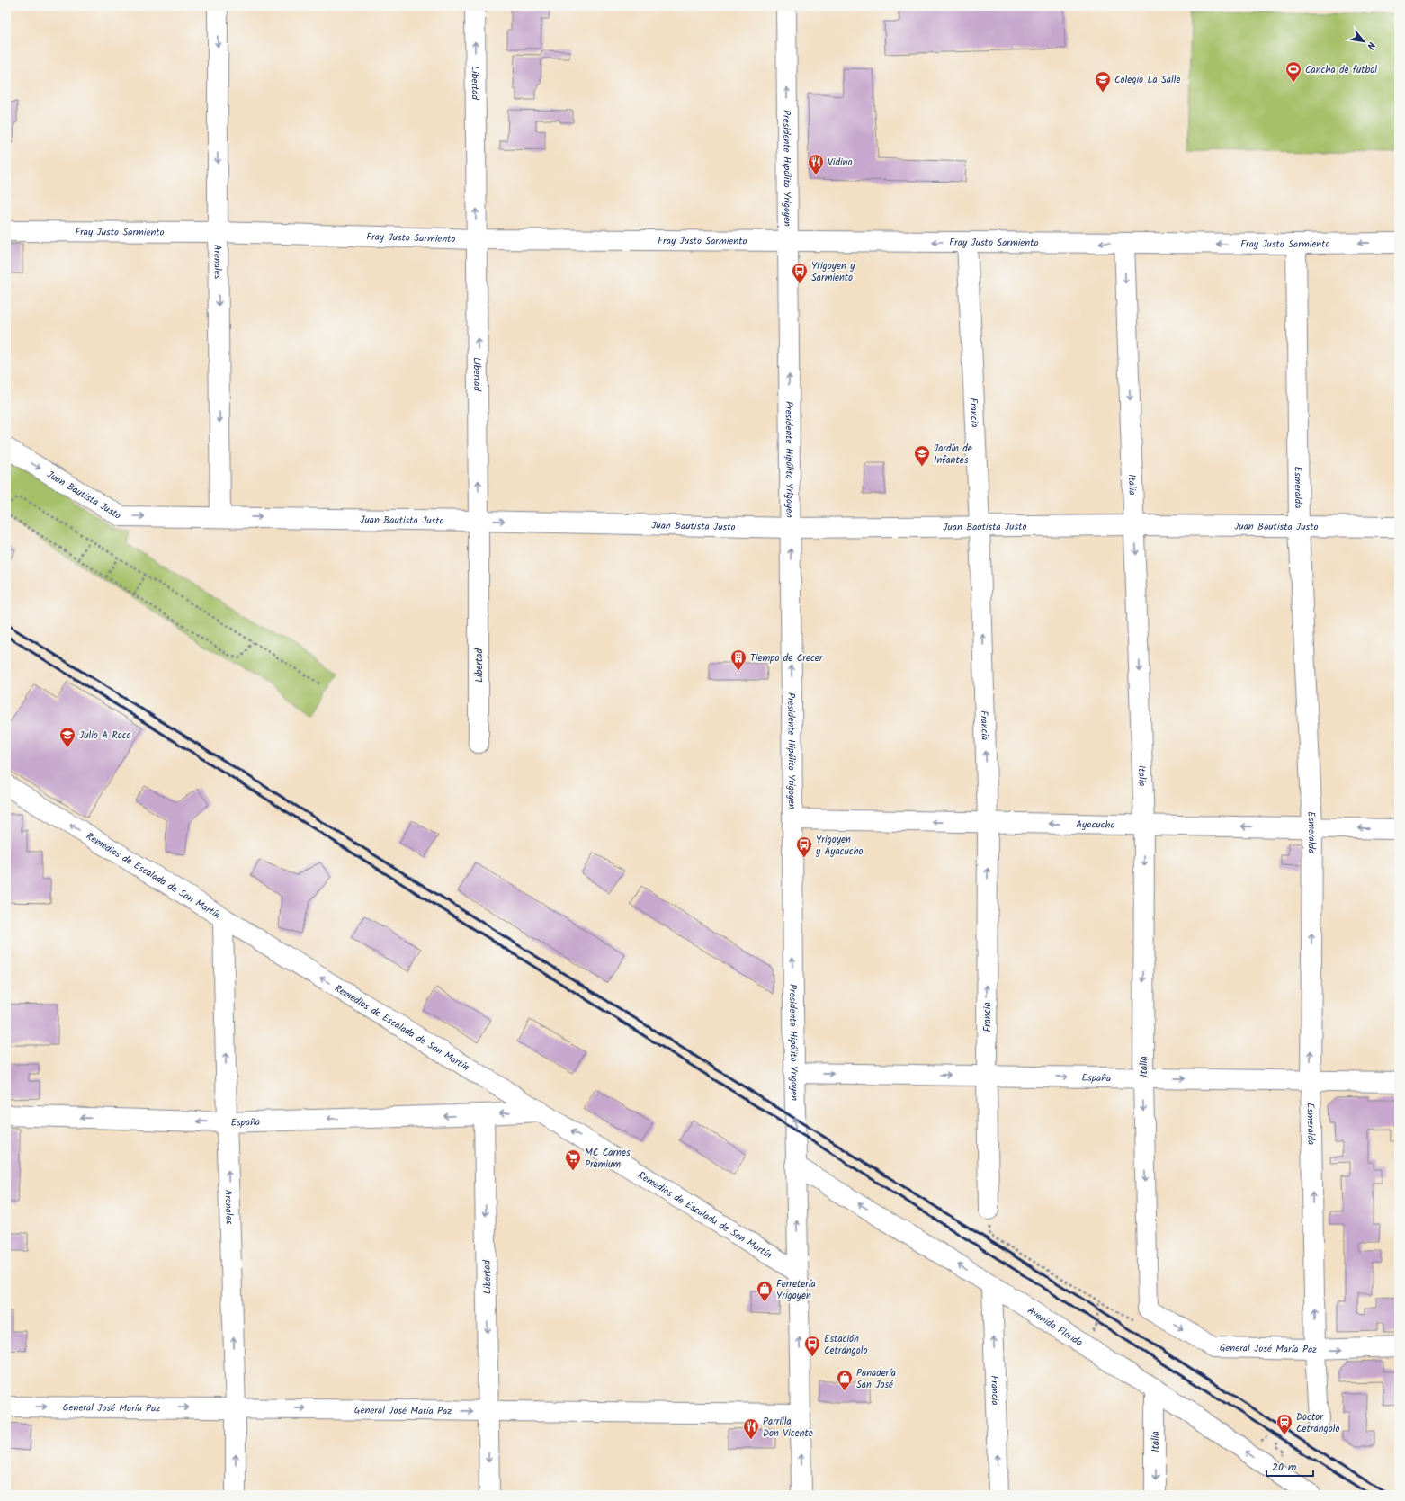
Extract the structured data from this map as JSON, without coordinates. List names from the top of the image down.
{
  "streets": {
    "street": [
      "Libertad",
      "Presidente Hipólito Yrigoyen",
      "Fray Justo Sarmiento",
      "Arenales",
      "Francia",
      "Italia",
      "Esmeralda",
      "Juan Bautista Justo",
      "Ayacucho",
      "Remedios de Escalada de San Martín",
      "España",
      "Avenida Florida",
      "General José María Paz"
    ]
  },
  "crossings": [
    ["Libertad", "Fray Justo Sarmiento"],
    ["Libertad", "Juan Bautista Justo"],
    ["Libertad", "España"],
    ["Libertad", "General José María Paz"],
    ["Presidente Hipólito Yrigoyen", "Fray Justo Sarmiento"],
    ["Presidente Hipólito Yrigoyen", "Juan Bautista Justo"],
    ["Presidente Hipólito Yrigoyen", "Ayacucho"],
    ["Presidente Hipólito Yrigoyen", "Remedios de Escalada de San Martín"],
    ["Presidente Hipólito Yrigoyen", "España"],
    ["Presidente Hipólito Yrigoyen", "Avenida Florida"],
    ["Presidente Hipólito Yrigoyen", "General José María Paz"],
    ["Fray Justo Sarmiento", "Arenales"],
    ["Fray Justo Sarmiento", "Francia"],
    ["Fray Justo Sarmiento", "Italia"],
    ["Fray Justo Sarmiento", "Esmeralda"],
    ["Arenales", "Juan Bautista Justo"],
    ["Arenales", "Remedios de Escalada de San Martín"],
    ["Arenales", "España"],
    ["Arenales", "General José María Paz"],
    ["Francia", "Juan Bautista Justo"],
    ["Francia", "Ayacucho"],
    ["Francia", "España"],
    ["Francia", "Avenida Florida"],
    ["Italia", "Juan Bautista Justo"],
    ["Italia", "Ayacucho"],
    ["Italia", "España"],
    ["Italia", "Avenida Florida"],
    ["Italia", "General José María Paz"],
    ["Esmeralda", "Juan Bautista Justo"],
    ["Esmeralda", "Ayacucho"],
    ["Esmeralda", "España"],
    ["Esmeralda", "General José María Paz"]
  ],
  "one_way": [
    "Presidente Hipólito Yrigoyen",
    "Fray Justo Sarmiento",
    "Francia",
    "Italia",
    "Esmeralda",
    "Juan Bautista Justo",
    "Ayacucho",
    "Remedios de Escalada de San Martín",
    "Avenida Florida",
    "General José María Paz"
  ],
  "places": {
    "sports": ["Cancha de futbol"],
    "school or university": ["Colegio La Salle", "Jardín de Infantes", "Julio A Roca"],
    "restaurant": ["Vidino", "Parrilla Don Vicente"],
    "bus stop": ["Yrigoyen y Sarmiento", "Yrigoyen y Ayacucho", "Estación Cetrángolo"],
    "building": ["Tiempo de Crecer"],
    "supermarket": ["MC Carnes Premium"],
    "shop": ["Ferretería Yrigoyen", "Panadería San José"],
    "station": ["Doctor Cetrángolo"]
  },
  "scale_bar": "20 m",
  "north": "bottom right"
}
